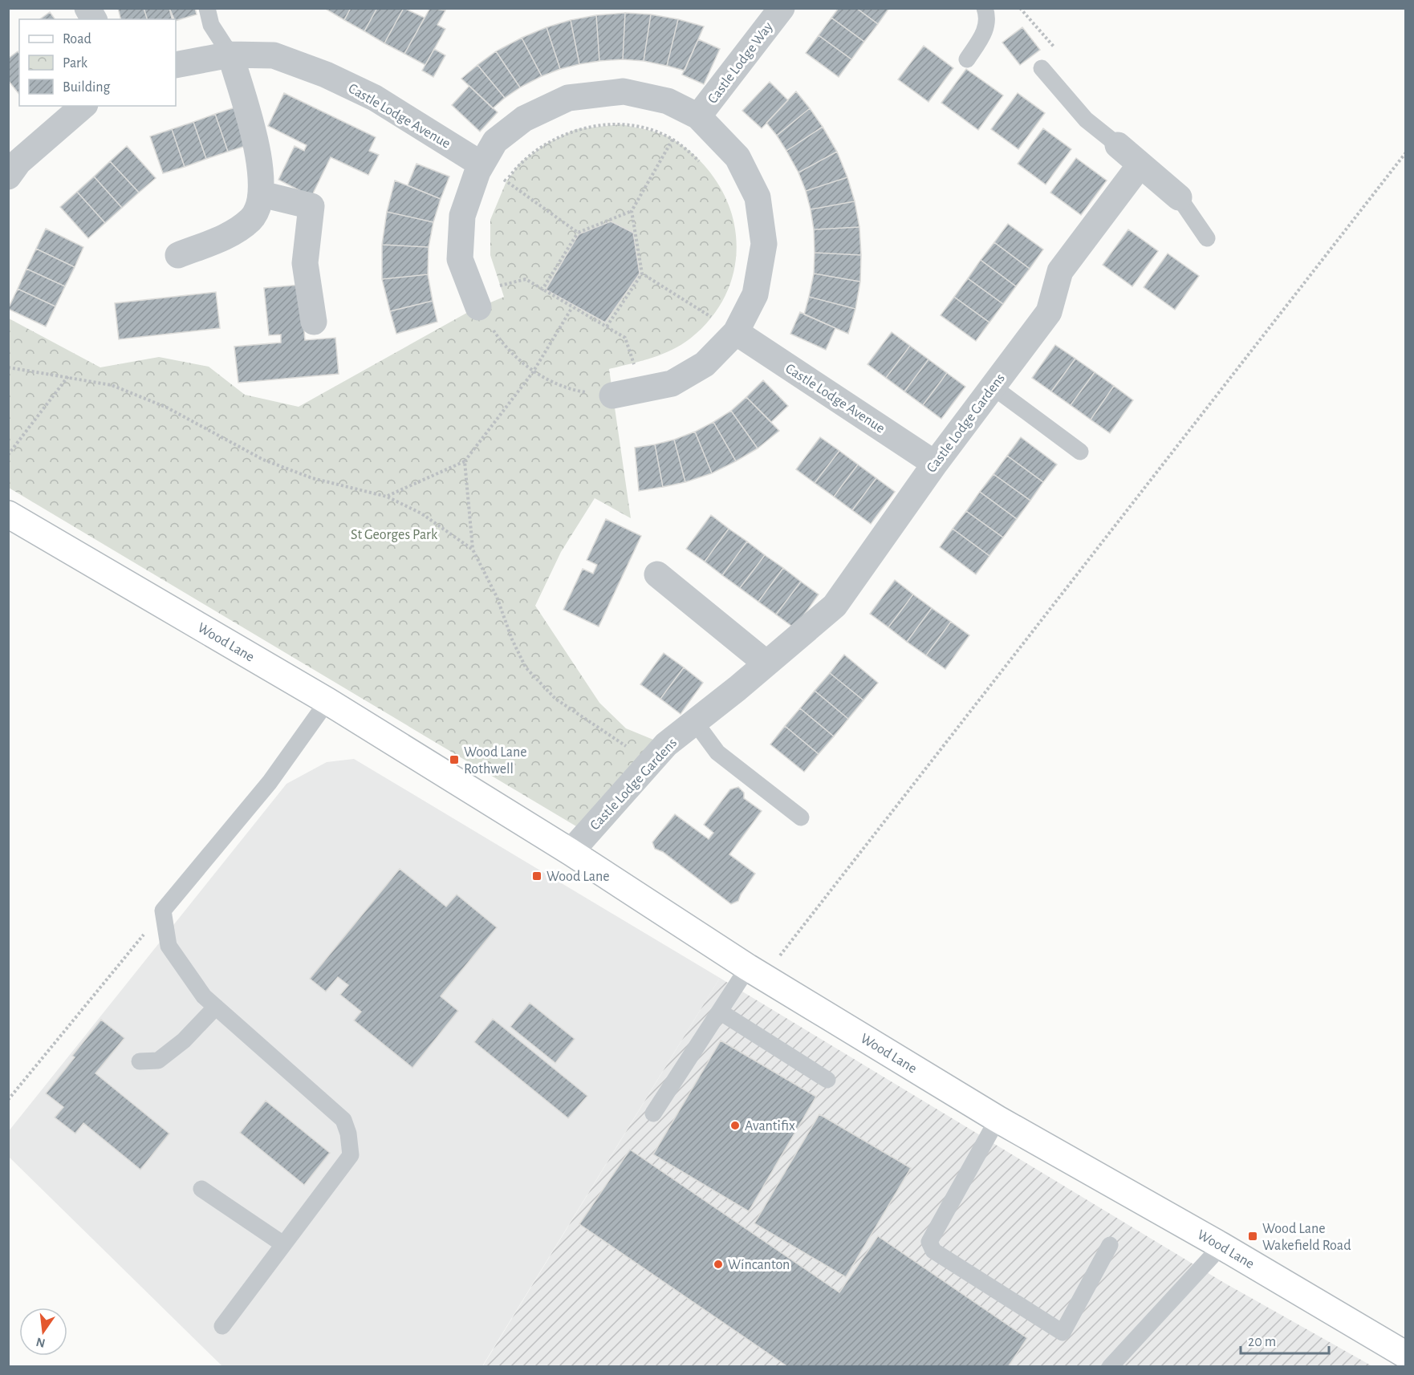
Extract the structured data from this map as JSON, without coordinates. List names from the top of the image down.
{
  "streets": {
    "street": [
      "Castle Lodge Way",
      "Castle Lodge Avenue",
      "Castle Lodge Gardens",
      "Wood Lane"
    ]
  },
  "crossings": [
    ["Castle Lodge Avenue", "Castle Lodge Gardens"],
    ["Castle Lodge Gardens", "Wood Lane"]
  ],
  "parks": ["St Georges Park"],
  "places": {
    "transit": ["Wood Lane Rothwell", "Wood Lane", "Wood Lane Wakefield Road"],
    "other": ["Avantifix", "Wincanton"]
  },
  "legend": ["Road", "Park", "Building"],
  "scale_bar": "20 m",
  "north": "bottom"
}
